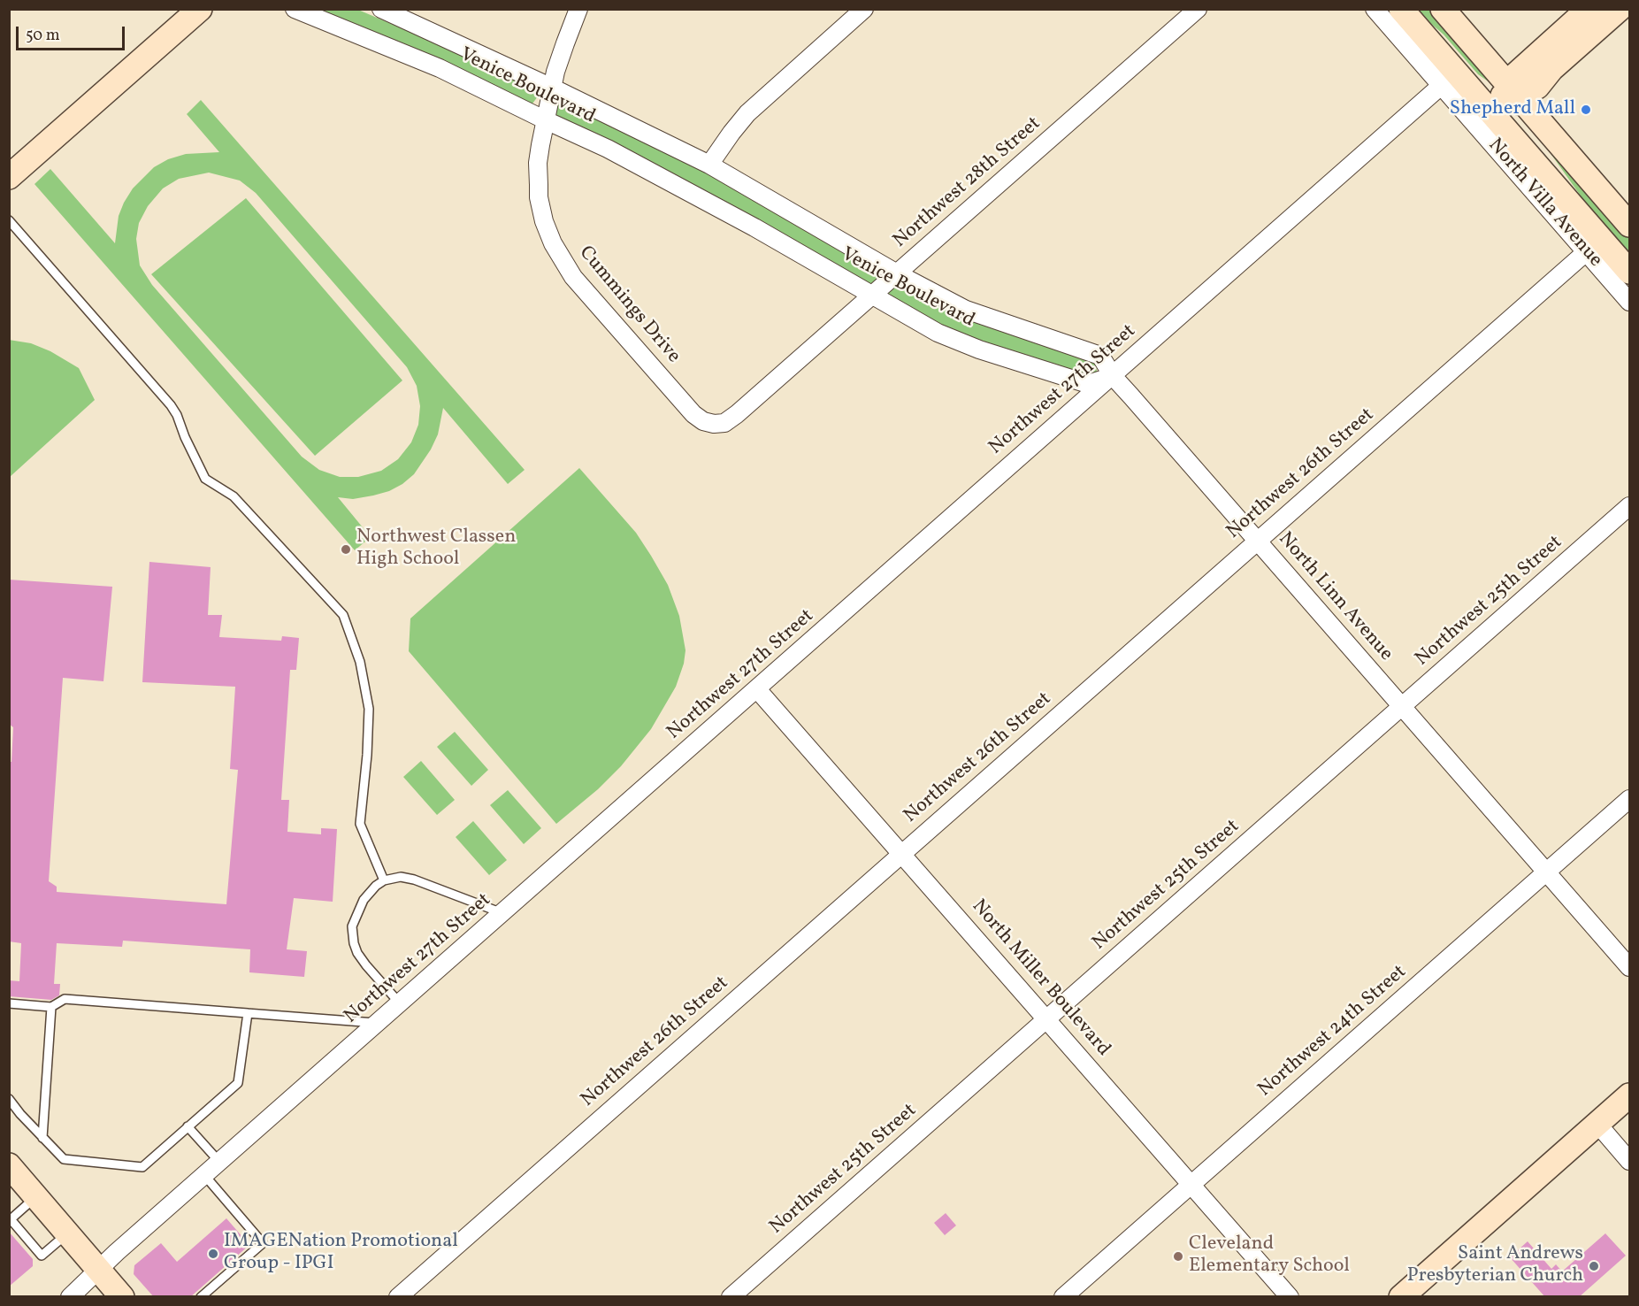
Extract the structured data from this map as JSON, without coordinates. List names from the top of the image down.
{
  "streets": {
    "main road": ["North Villa Avenue"],
    "street": [
      "Venice Boulevard",
      "Northwest 28th Street",
      "Cummings Drive",
      "Northwest 27th Street",
      "Northwest 26th Street",
      "North Linn Avenue",
      "Northwest 25th Street",
      "North Miller Boulevard",
      "Northwest 24th Street"
    ]
  },
  "crossings": [
    ["Venice Boulevard", "Northwest 28th Street"],
    ["Venice Boulevard", "Cummings Drive"],
    ["Venice Boulevard", "Northwest 27th Street"],
    ["Venice Boulevard", "North Linn Avenue"],
    ["Northwest 28th Street", "Cummings Drive"],
    ["North Villa Avenue", "Northwest 27th Street"],
    ["North Villa Avenue", "Northwest 26th Street"],
    ["Northwest 27th Street", "North Linn Avenue"],
    ["Northwest 27th Street", "North Miller Boulevard"],
    ["Northwest 26th Street", "North Linn Avenue"],
    ["Northwest 26th Street", "North Miller Boulevard"],
    ["North Linn Avenue", "Northwest 25th Street"],
    ["North Linn Avenue", "Northwest 24th Street"],
    ["Northwest 25th Street", "North Miller Boulevard"],
    ["North Miller Boulevard", "Northwest 24th Street"]
  ],
  "places": [
    "Shepherd Mall",
    "Northwest Classen High School",
    "IMAGENation Promotional Group - IPGI",
    "Cleveland Elementary School",
    "Saint Andrews Presbyterian Church"
  ],
  "scale_bar": "50 m"
}
